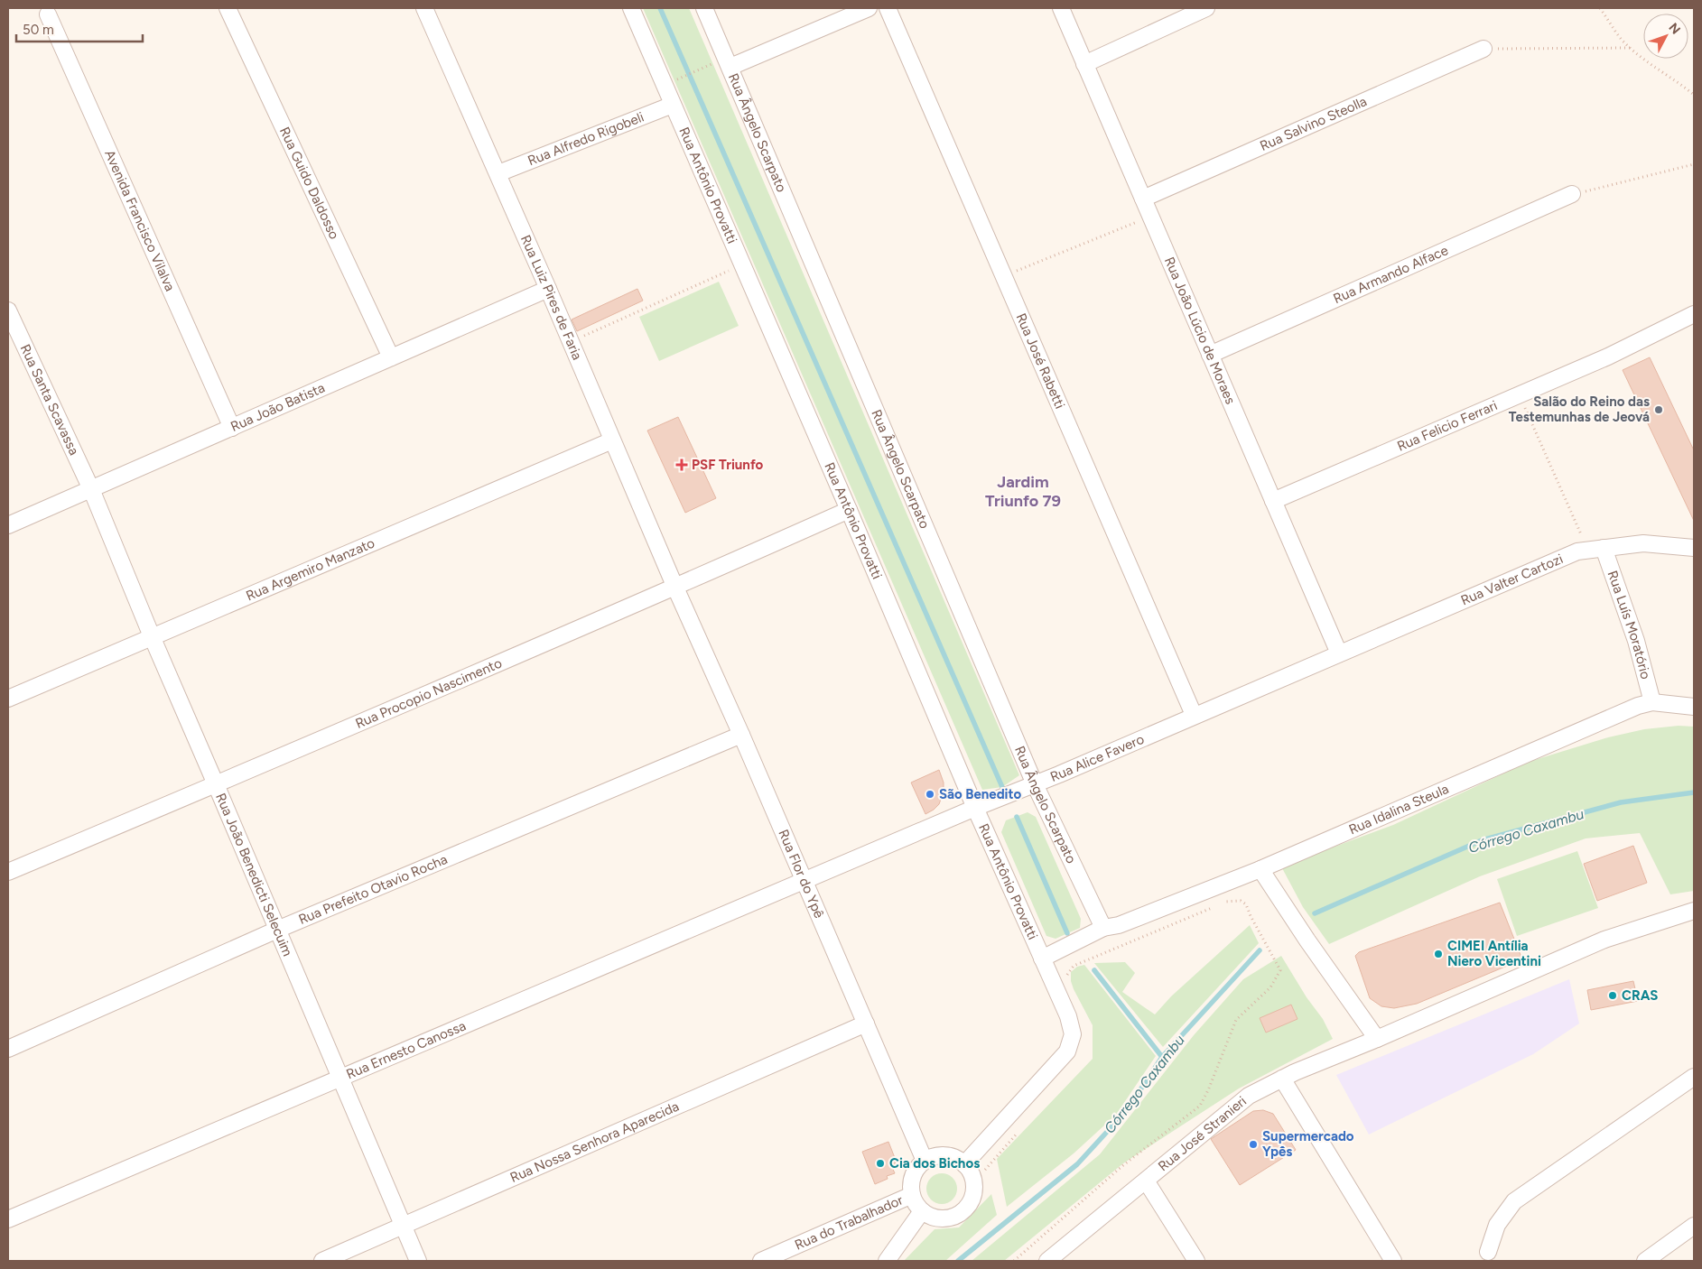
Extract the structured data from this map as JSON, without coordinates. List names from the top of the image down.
{
  "streets": {
    "street": [
      "Rua Salvino Steolla",
      "Rua Ângelo Scarpato",
      "Rua Alfredo Rigobeli",
      "Rua Guido Daldosso",
      "Rua Antônio Provatti",
      "Avenida Francisco Vilalva",
      "Rua Armando Alface",
      "Rua Luiz Pires de Faria",
      "Rua João Lúcio de Moraes",
      "Rua José Rabetti",
      "Rua Santa Scavassa",
      "Rua João Batista",
      "Rua Felicio Ferrari",
      "Rua Argemiro Manzato",
      "Rua Valter Cartozi",
      "Rua Luís Moratório",
      "Rua Procopio Nascimento",
      "Rua Alice Favero",
      "Rua Idalina Steula",
      "Rua Flor do Ypê",
      "Rua João Benedicti Selecuim",
      "Rua Prefeito Otavio Rocha",
      "Rua Ernesto Canossa",
      "Rua José Stranieri",
      "Rua Nossa Senhora Aparecida",
      "Rua do Trabalhador"
    ]
  },
  "crossings": [
    ["Rua Salvino Steolla", "Rua João Lúcio de Moraes"],
    ["Rua Ângelo Scarpato", "Rua Alice Favero"],
    ["Rua Ângelo Scarpato", "Rua Idalina Steula"],
    ["Rua Alfredo Rigobeli", "Rua Antônio Provatti"],
    ["Rua Alfredo Rigobeli", "Rua Luiz Pires de Faria"],
    ["Rua Guido Daldosso", "Rua João Batista"],
    ["Rua Antônio Provatti", "Rua Procopio Nascimento"],
    ["Rua Antônio Provatti", "Rua Alice Favero"],
    ["Rua Antônio Provatti", "Rua Idalina Steula"],
    ["Rua Antônio Provatti", "Rua Flor do Ypê"],
    ["Rua Antônio Provatti", "Rua do Trabalhador"],
    ["Avenida Francisco Vilalva", "Rua João Batista"],
    ["Rua Armando Alface", "Rua João Lúcio de Moraes"],
    ["Rua Luiz Pires de Faria", "Rua João Batista"],
    ["Rua Luiz Pires de Faria", "Rua Argemiro Manzato"],
    ["Rua Luiz Pires de Faria", "Rua Procopio Nascimento"],
    ["Rua Luiz Pires de Faria", "Rua Flor do Ypê"],
    ["Rua João Lúcio de Moraes", "Rua Felicio Ferrari"],
    ["Rua João Lúcio de Moraes", "Rua Valter Cartozi"],
    ["Rua João Lúcio de Moraes", "Rua Alice Favero"],
    ["Rua José Rabetti", "Rua Alice Favero"],
    ["Rua Santa Scavassa", "Rua João Batista"],
    ["Rua Santa Scavassa", "Rua João Benedicti Selecuim"],
    ["Rua João Batista", "Rua João Benedicti Selecuim"],
    ["Rua Argemiro Manzato", "Rua João Benedicti Selecuim"],
    ["Rua Valter Cartozi", "Rua Luís Moratório"],
    ["Rua Valter Cartozi", "Rua Alice Favero"],
    ["Rua Luís Moratório", "Rua Idalina Steula"],
    ["Rua Procopio Nascimento", "Rua Flor do Ypê"],
    ["Rua Procopio Nascimento", "Rua João Benedicti Selecuim"],
    ["Rua Alice Favero", "Rua Flor do Ypê"],
    ["Rua Alice Favero", "Rua Ernesto Canossa"],
    ["Rua Flor do Ypê", "Rua Prefeito Otavio Rocha"],
    ["Rua Flor do Ypê", "Rua Ernesto Canossa"],
    ["Rua Flor do Ypê", "Rua Nossa Senhora Aparecida"],
    ["Rua Flor do Ypê", "Rua do Trabalhador"],
    ["Rua João Benedicti Selecuim", "Rua Prefeito Otavio Rocha"],
    ["Rua João Benedicti Selecuim", "Rua Ernesto Canossa"],
    ["Rua João Benedicti Selecuim", "Rua Nossa Senhora Aparecida"]
  ],
  "districts": ["Jardim Triunfo 79"],
  "water": ["Córrego Caxambu"],
  "places": {
    "other": [
      "Salão do Reino das Testemunhas de Jeová",
      "São Benedito",
      "CIMEI Antília Niero Vicentini",
      "CRAS",
      "Supermercado Ypês",
      "Cia dos Bichos"
    ],
    "health": ["PSF Triunfo"]
  },
  "scale_bar": "50 m",
  "north": "top right"
}
